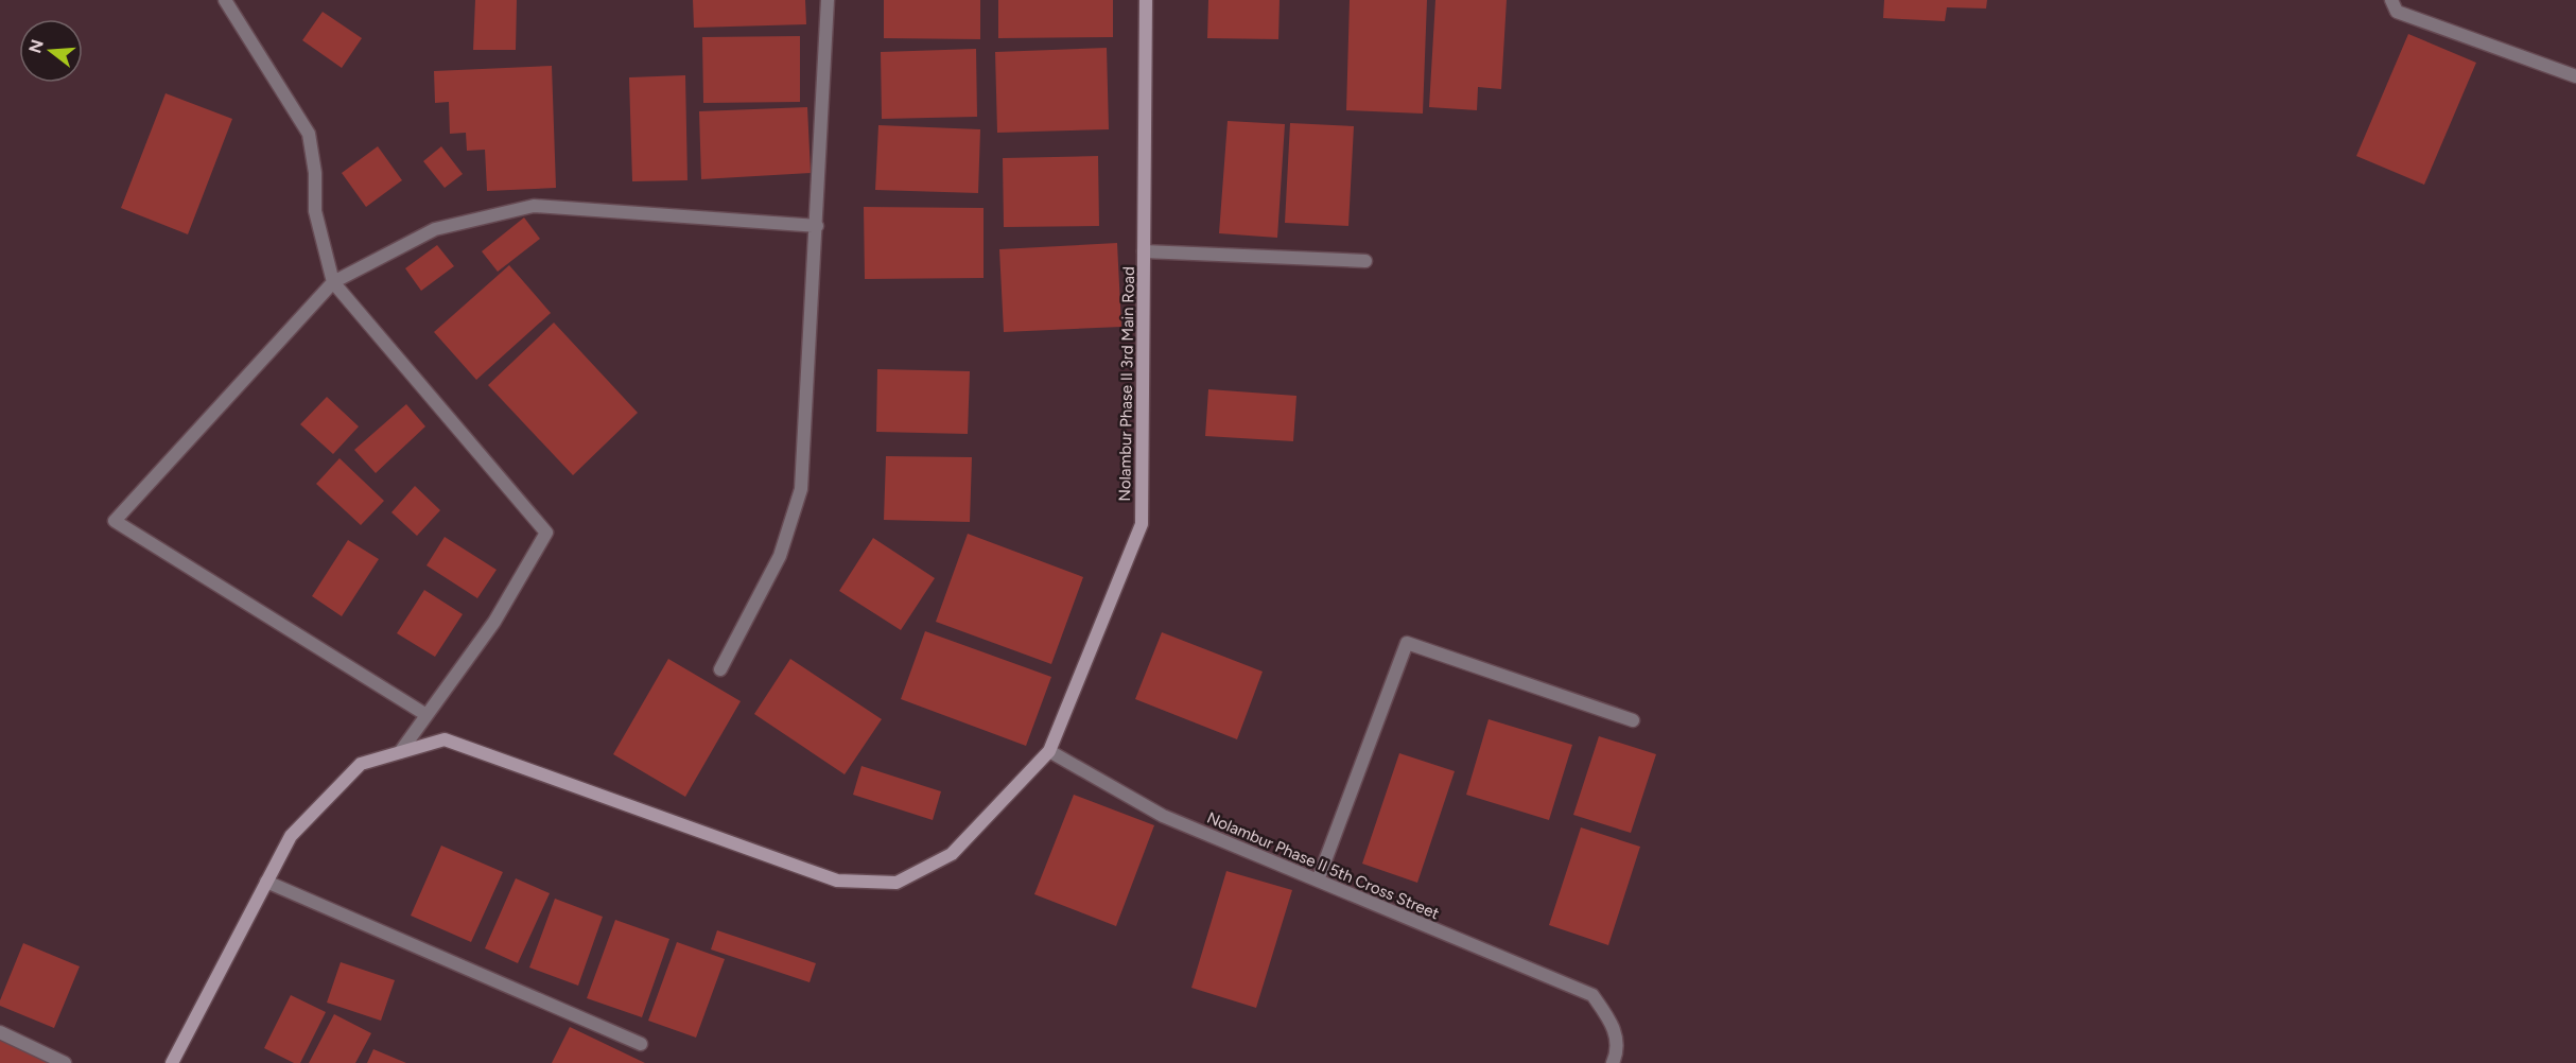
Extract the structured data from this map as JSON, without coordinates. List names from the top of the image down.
{
  "streets": {
    "street": ["Nolambur Phase II 3rd Main Road", "Nolambur Phase II 5th Cross Street"]
  },
  "crossings": [
    ["Nolambur Phase II 3rd Main Road", "Nolambur Phase II 5th Cross Street"]
  ],
  "north": "left"
}
